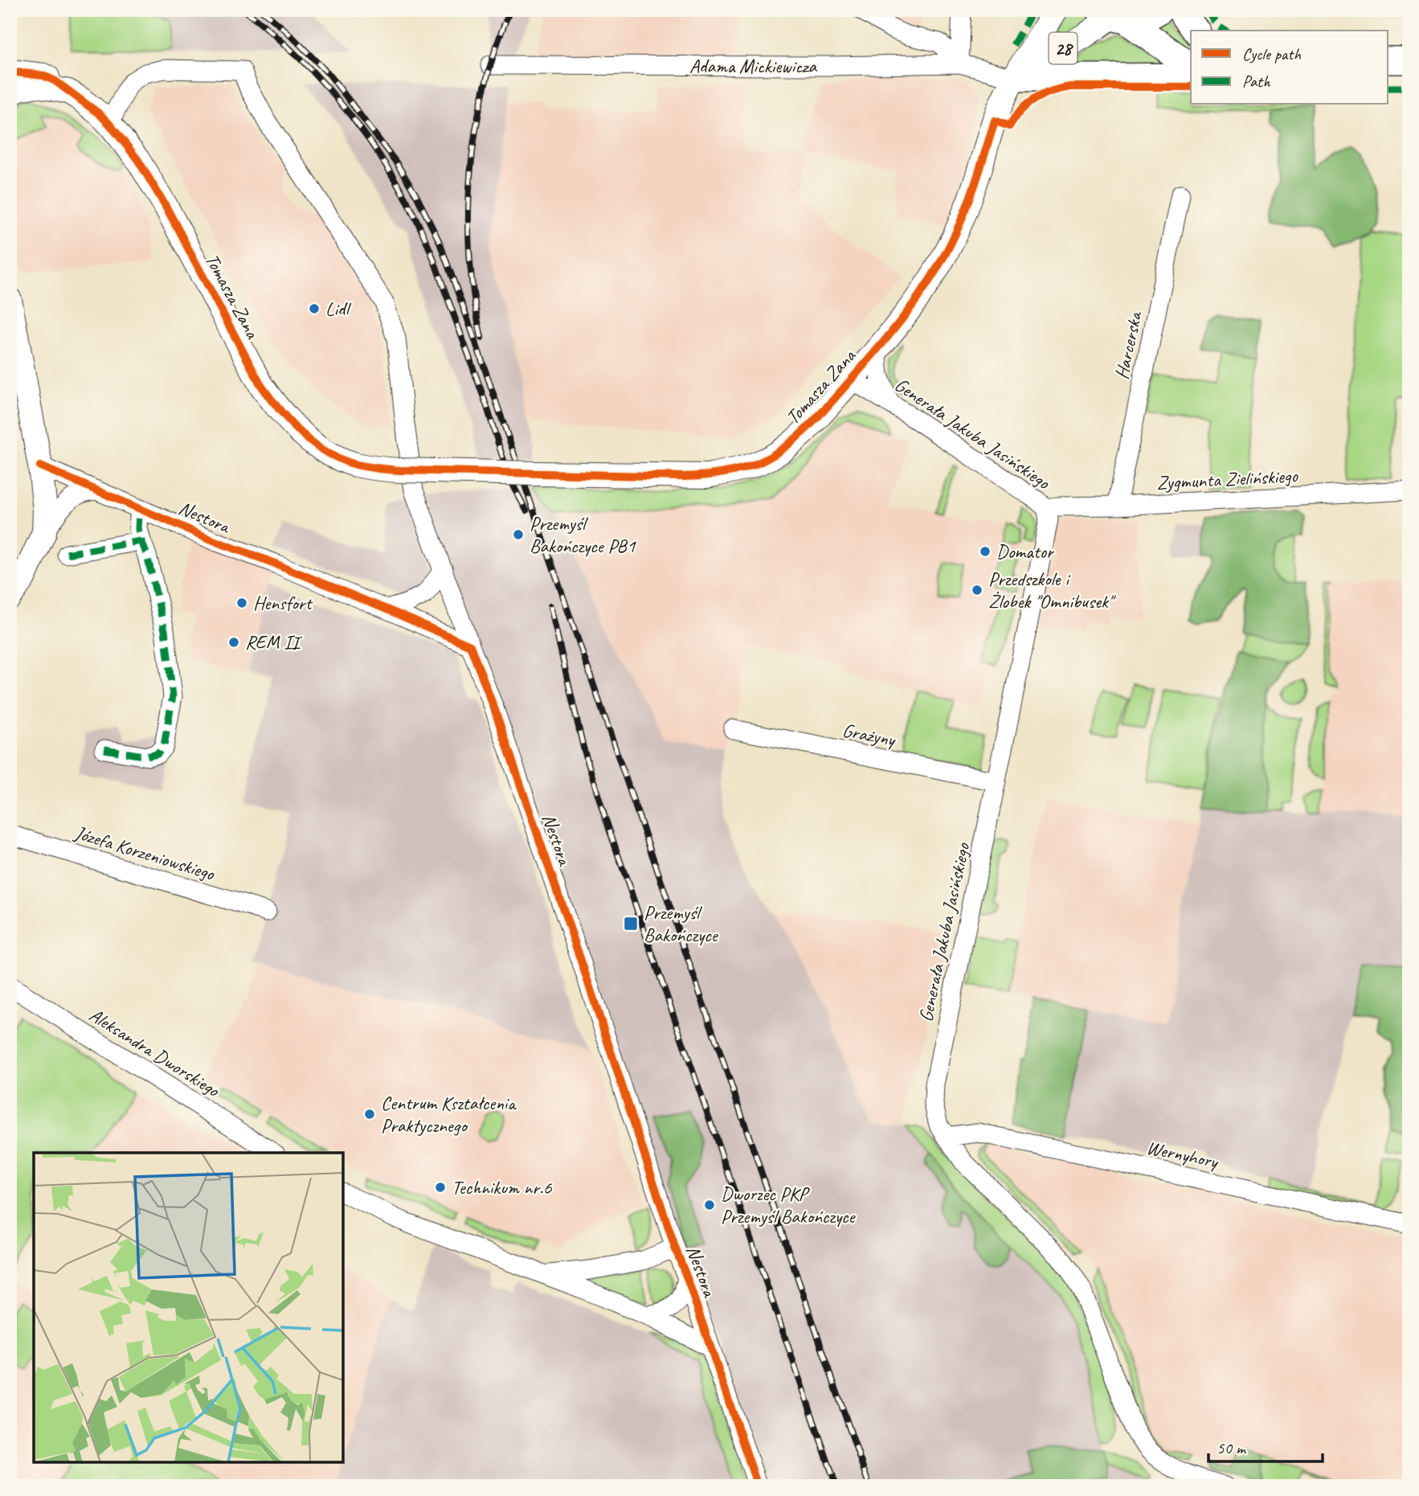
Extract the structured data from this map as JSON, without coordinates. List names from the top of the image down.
{
  "streets": {
    "highway": ["28"],
    "main road": ["Tomasza Zana"],
    "street": [
      "Adama Mickiewicza",
      "Harcerska",
      "Generała Jakuba Jasińskiego",
      "Zygmunta Zielińskiego",
      "Nestora",
      "Grażyny",
      "Józefa Korzeniowskiego",
      "Aleksandra Dworskiego",
      "Wernyhory"
    ]
  },
  "crossings": [
    ["28", "Adama Mickiewicza"],
    ["28", "Tomasza Zana"],
    ["Adama Mickiewicza", "Tomasza Zana"],
    ["Tomasza Zana", "Generała Jakuba Jasińskiego"],
    ["Tomasza Zana", "Nestora"],
    ["Harcerska", "Zygmunta Zielińskiego"],
    ["Generała Jakuba Jasińskiego", "Zygmunta Zielińskiego"],
    ["Generała Jakuba Jasińskiego", "Grażyny"],
    ["Generała Jakuba Jasińskiego", "Wernyhory"]
  ],
  "places": {
    "other": [
      "Lidl",
      "Przemyśl Bakończyce PB1",
      "Domator",
      "Przedszkole i Żlobek \"Omnibusek\"",
      "Hensfort",
      "REM II",
      "Centrum Kształcenia Praktycznego",
      "Technikum nr.6",
      "Dworzec PKP Przemyśl Bakończyce"
    ],
    "transit": ["Przemyśl Bakończyce"]
  },
  "legend": ["Cycle path", "Path"],
  "scale_bar": "50 m"
}
